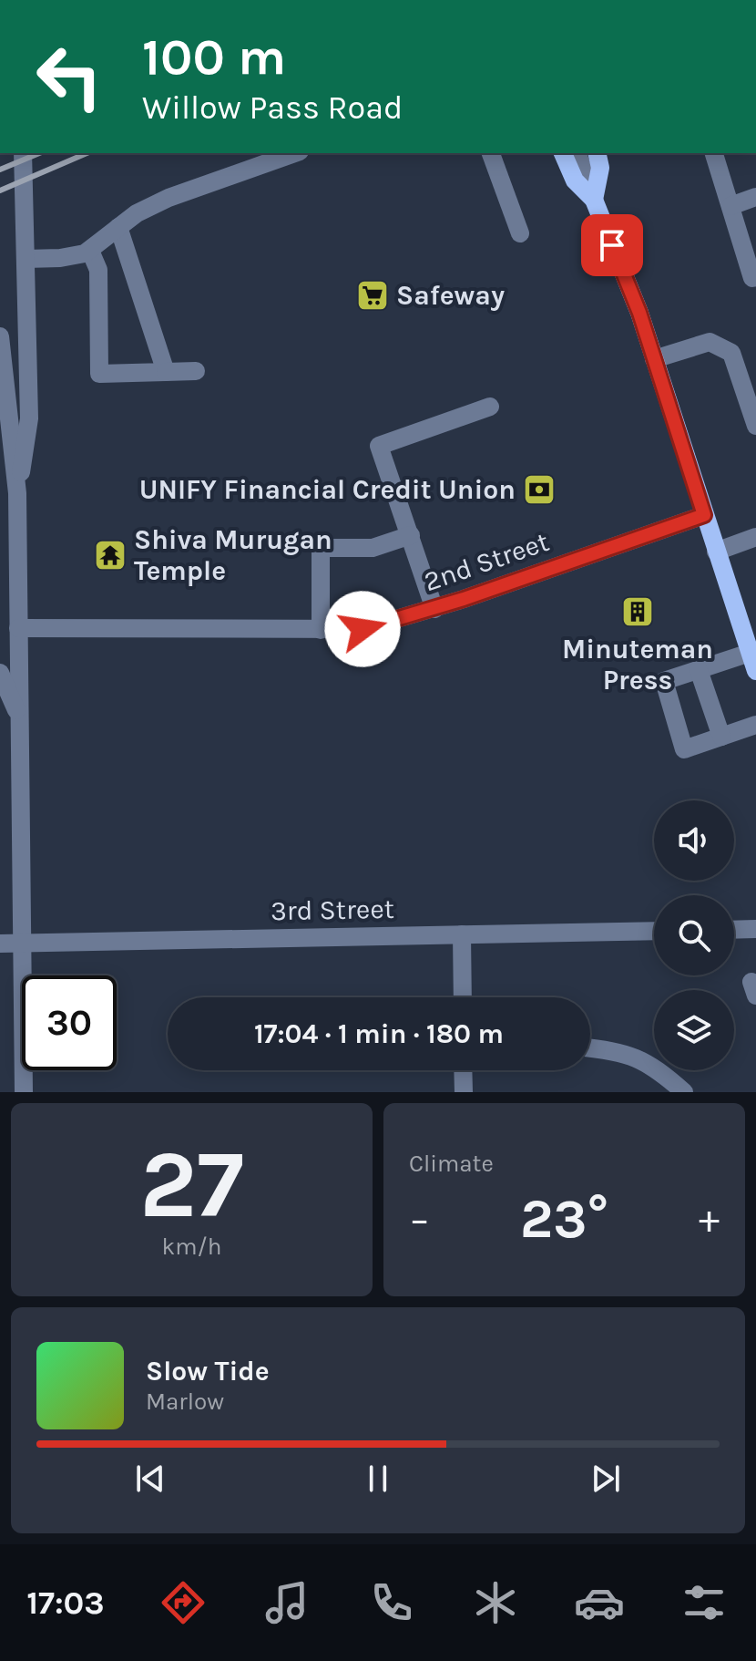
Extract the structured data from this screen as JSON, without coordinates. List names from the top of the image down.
{
  "streets": {
    "street": ["2nd Street", "3rd Street"]
  },
  "places": {
    "supermarket": ["Safeway"],
    "bank": ["UNIFY Financial Credit Union"],
    "temple": ["Shiva Murugan Temple"],
    "building": ["Minuteman Press"]
  },
  "page": {
    "turn": ["100 m", "Willow Pass Road"],
    "limit": "30",
    "trip": "17:04 · 1 min · 180 m",
    "tile": [
      ["27", "km/h"],
      "Climate"
    ],
    "heat": ["−", "23°", "+"],
    "song": ["Slow Tide", "Marlow"],
    "tabs": "17:03"
  }
}
